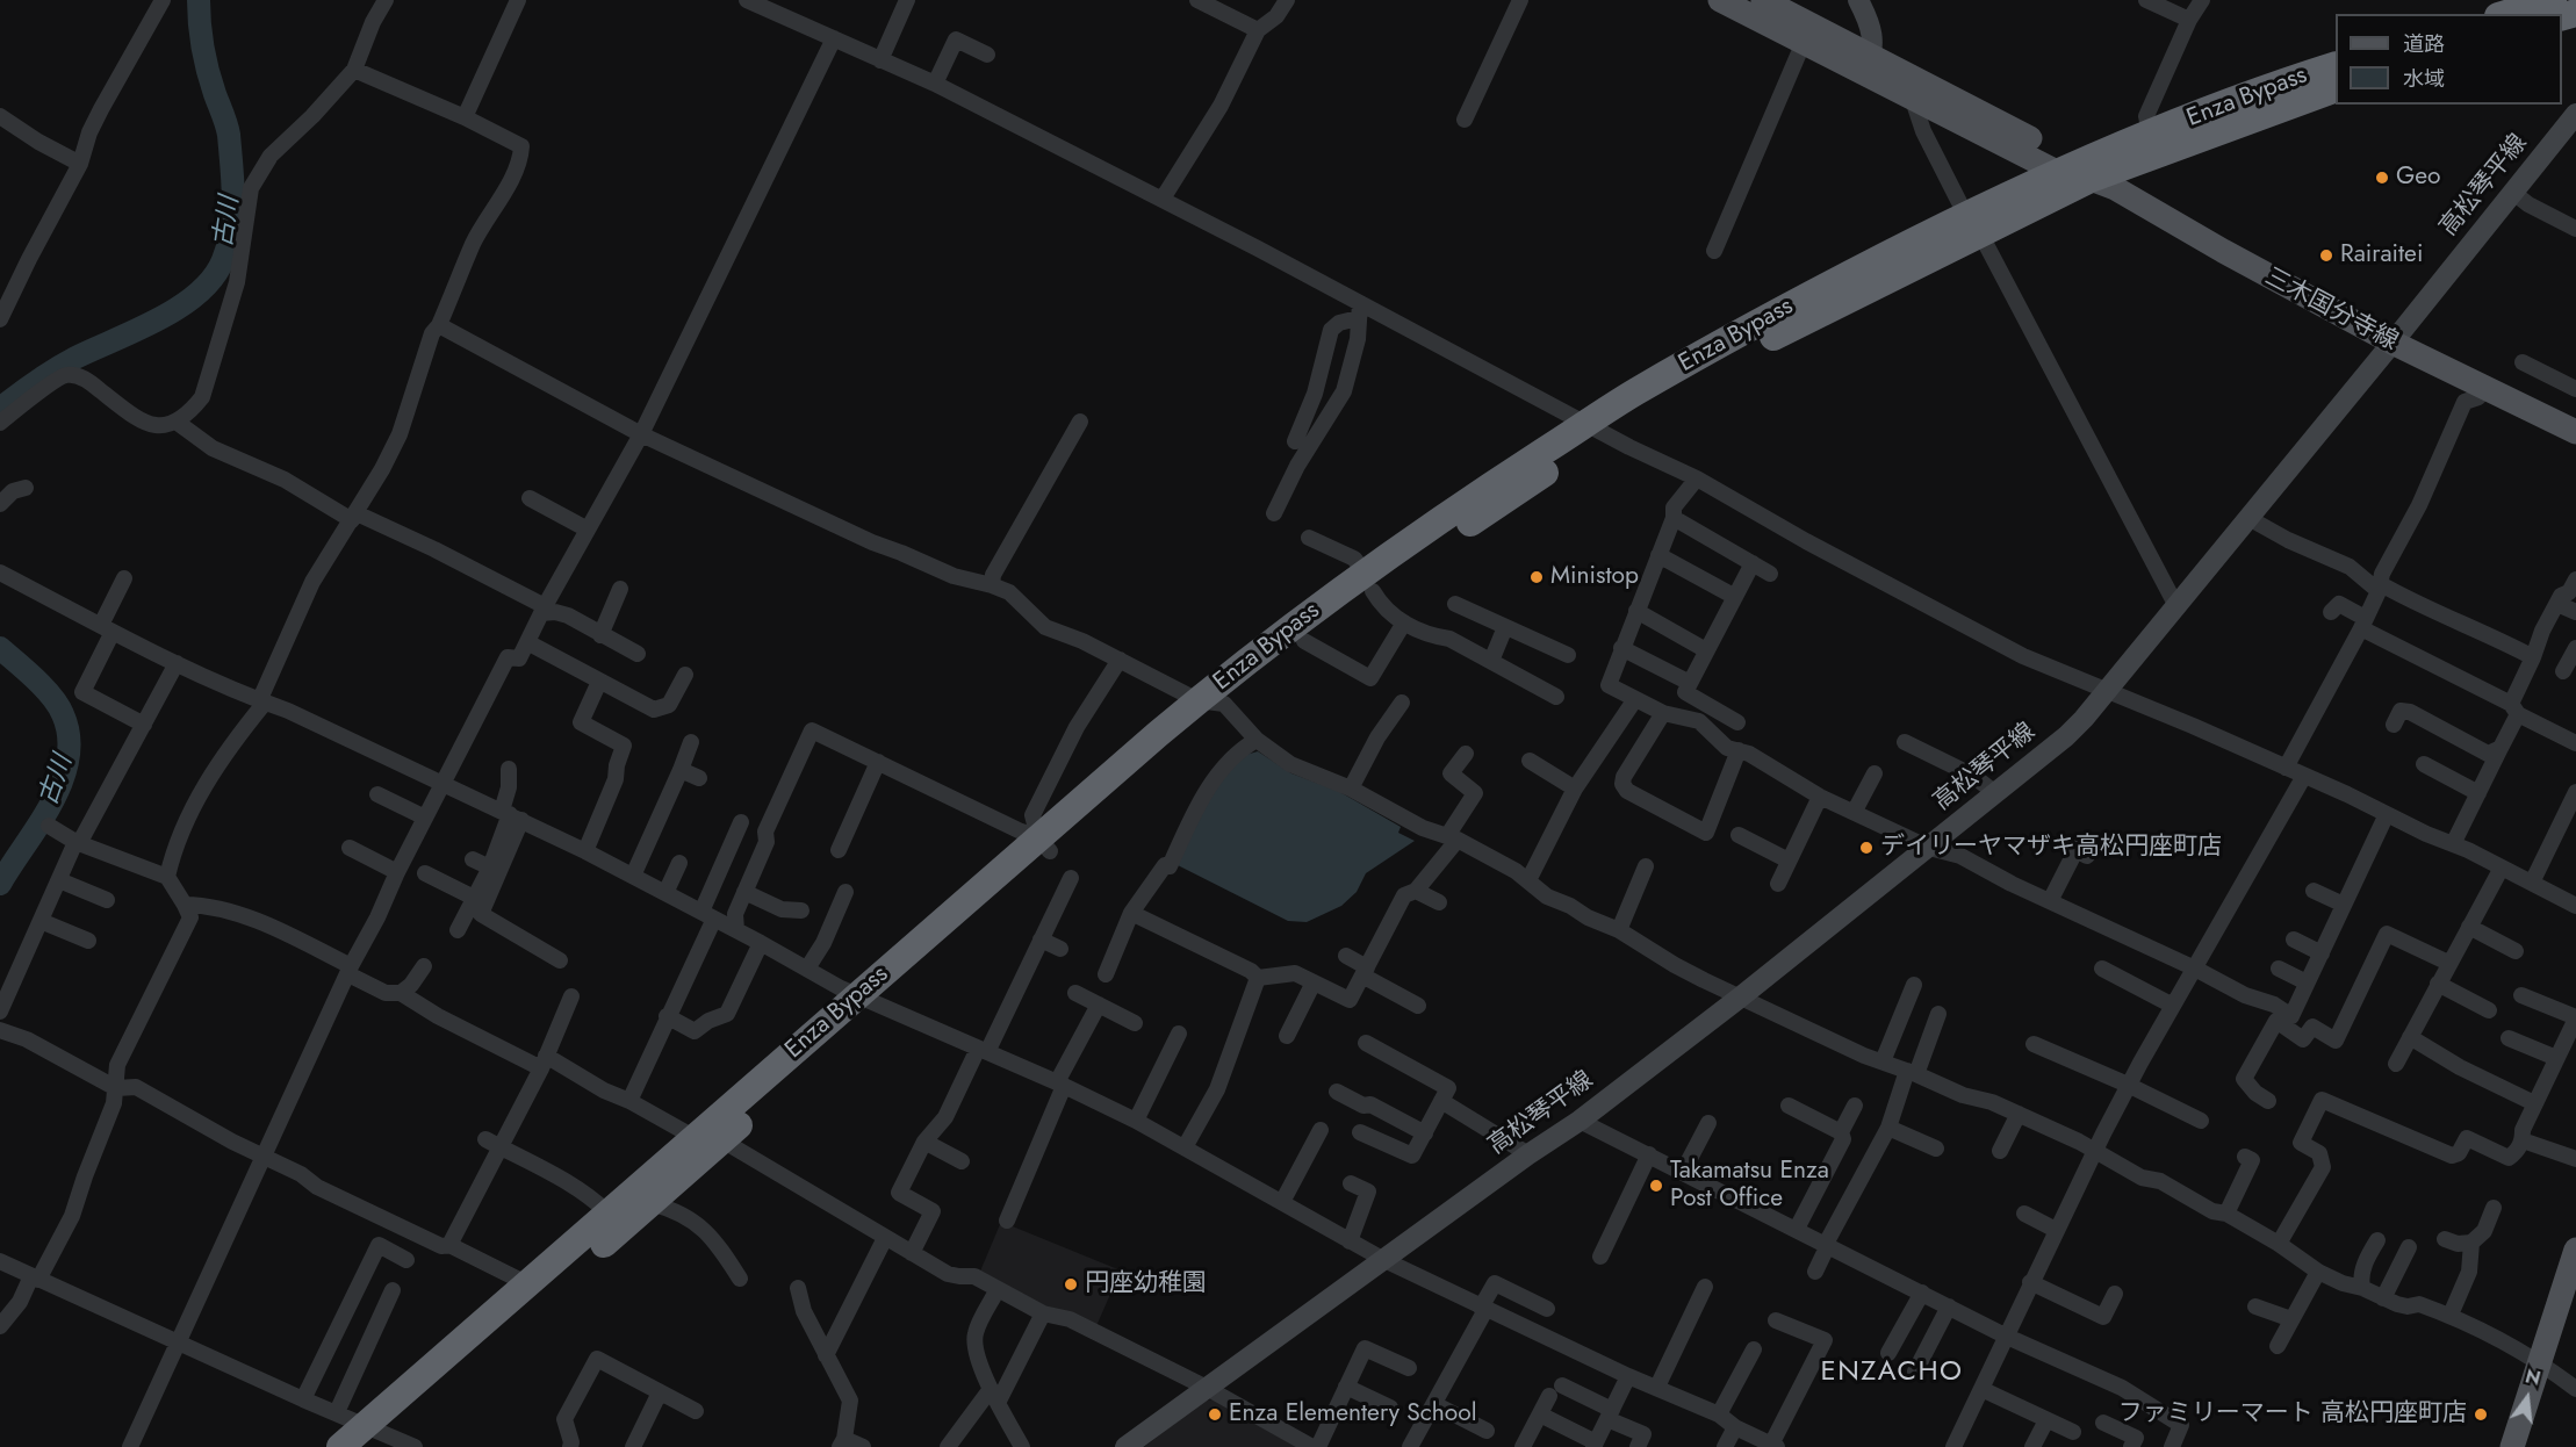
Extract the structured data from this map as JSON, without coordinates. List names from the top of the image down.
{
  "streets": {
    "highway": ["Enza Bypass"],
    "main road": ["高松琴平線", "三木国分寺線"]
  },
  "crossings": [
    ["Enza Bypass", "三木国分寺線"],
    ["高松琴平線", "三木国分寺線"]
  ],
  "districts": ["ENZACHO"],
  "water": ["古川"],
  "places": [
    "Geo",
    "Rairaitei",
    "Ministop",
    "デイリーヤマザキ高松円座町店",
    "Takamatsu Enza Post Office",
    "円座幼稚園",
    "Enza Elementery School",
    "ファミリーマート 高松円座町店"
  ],
  "legend": ["道路", "水域"],
  "north": "top"
}
